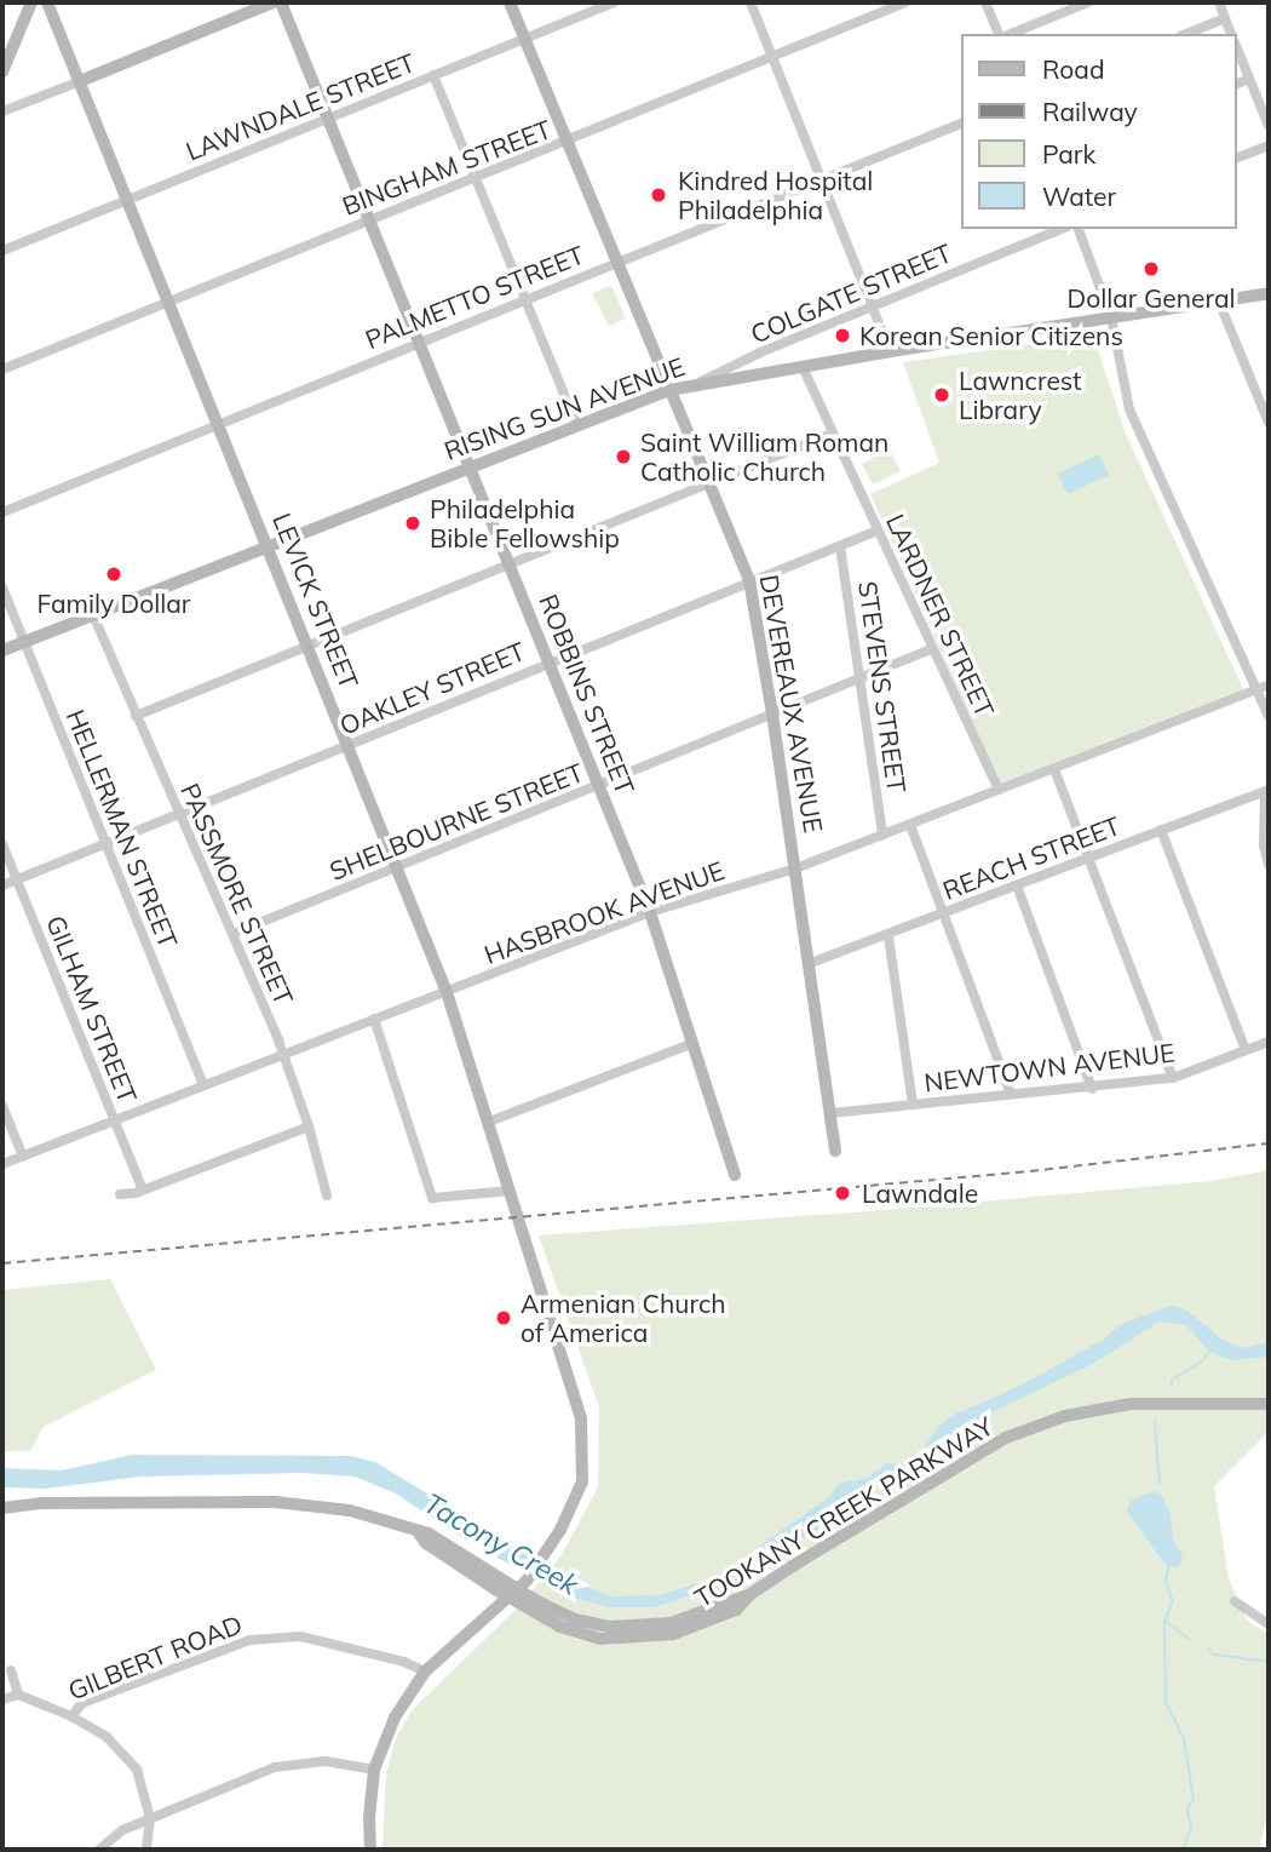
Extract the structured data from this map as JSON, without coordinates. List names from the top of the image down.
{
  "streets": {
    "street": [
      "LAWNDALE STREET",
      "BINGHAM STREET",
      "COLGATE STREET",
      "PALMETTO STREET",
      "RISING SUN AVENUE",
      "LEVICK STREET",
      "LARDNER STREET",
      "STEVENS STREET",
      "OAKLEY STREET",
      "ROBBINS STREET",
      "DEVEREAUX AVENUE",
      "SHELBOURNE STREET",
      "HELLERMAN STREET",
      "REACH STREET",
      "PASSMORE STREET",
      "HASBROOK AVENUE",
      "GILHAM STREET",
      "NEWTOWN AVENUE",
      "TOOKANY CREEK PARKWAY",
      "GILBERT ROAD"
    ]
  },
  "crossings": [
    ["LAWNDALE STREET", "LEVICK STREET"],
    ["LAWNDALE STREET", "ROBBINS STREET"],
    ["LAWNDALE STREET", "DEVEREAUX AVENUE"],
    ["BINGHAM STREET", "LEVICK STREET"],
    ["BINGHAM STREET", "ROBBINS STREET"],
    ["BINGHAM STREET", "DEVEREAUX AVENUE"],
    ["COLGATE STREET", "RISING SUN AVENUE"],
    ["PALMETTO STREET", "LEVICK STREET"],
    ["PALMETTO STREET", "ROBBINS STREET"],
    ["PALMETTO STREET", "DEVEREAUX AVENUE"],
    ["RISING SUN AVENUE", "LEVICK STREET"],
    ["RISING SUN AVENUE", "LARDNER STREET"],
    ["RISING SUN AVENUE", "ROBBINS STREET"],
    ["RISING SUN AVENUE", "DEVEREAUX AVENUE"],
    ["RISING SUN AVENUE", "HELLERMAN STREET"],
    ["RISING SUN AVENUE", "PASSMORE STREET"],
    ["LEVICK STREET", "OAKLEY STREET"],
    ["LEVICK STREET", "SHELBOURNE STREET"],
    ["LEVICK STREET", "HASBROOK AVENUE"],
    ["LEVICK STREET", "TOOKANY CREEK PARKWAY"],
    ["LEVICK STREET", "GILBERT ROAD"],
    ["LARDNER STREET", "OAKLEY STREET"],
    ["LARDNER STREET", "SHELBOURNE STREET"],
    ["LARDNER STREET", "HASBROOK AVENUE"],
    ["STEVENS STREET", "OAKLEY STREET"],
    ["STEVENS STREET", "SHELBOURNE STREET"],
    ["STEVENS STREET", "HASBROOK AVENUE"],
    ["OAKLEY STREET", "ROBBINS STREET"],
    ["OAKLEY STREET", "DEVEREAUX AVENUE"],
    ["OAKLEY STREET", "HELLERMAN STREET"],
    ["OAKLEY STREET", "PASSMORE STREET"],
    ["OAKLEY STREET", "GILHAM STREET"],
    ["ROBBINS STREET", "SHELBOURNE STREET"],
    ["ROBBINS STREET", "HASBROOK AVENUE"],
    ["DEVEREAUX AVENUE", "SHELBOURNE STREET"],
    ["DEVEREAUX AVENUE", "REACH STREET"],
    ["DEVEREAUX AVENUE", "HASBROOK AVENUE"],
    ["DEVEREAUX AVENUE", "NEWTOWN AVENUE"],
    ["SHELBOURNE STREET", "PASSMORE STREET"],
    ["HELLERMAN STREET", "HASBROOK AVENUE"],
    ["PASSMORE STREET", "HASBROOK AVENUE"],
    ["HASBROOK AVENUE", "GILHAM STREET"]
  ],
  "water": ["Tacony Creek"],
  "places": [
    "Kindred Hospital Philadelphia",
    "Dollar General",
    "Korean Senior Citizens",
    "Lawncrest Library",
    "Saint William Roman Catholic Church",
    "Philadelphia Bible Fellowship",
    "Family Dollar",
    "Lawndale",
    "Armenian Church of America"
  ],
  "legend": [
    "Road",
    "Railway",
    "Park",
    "Water"
  ]
}
